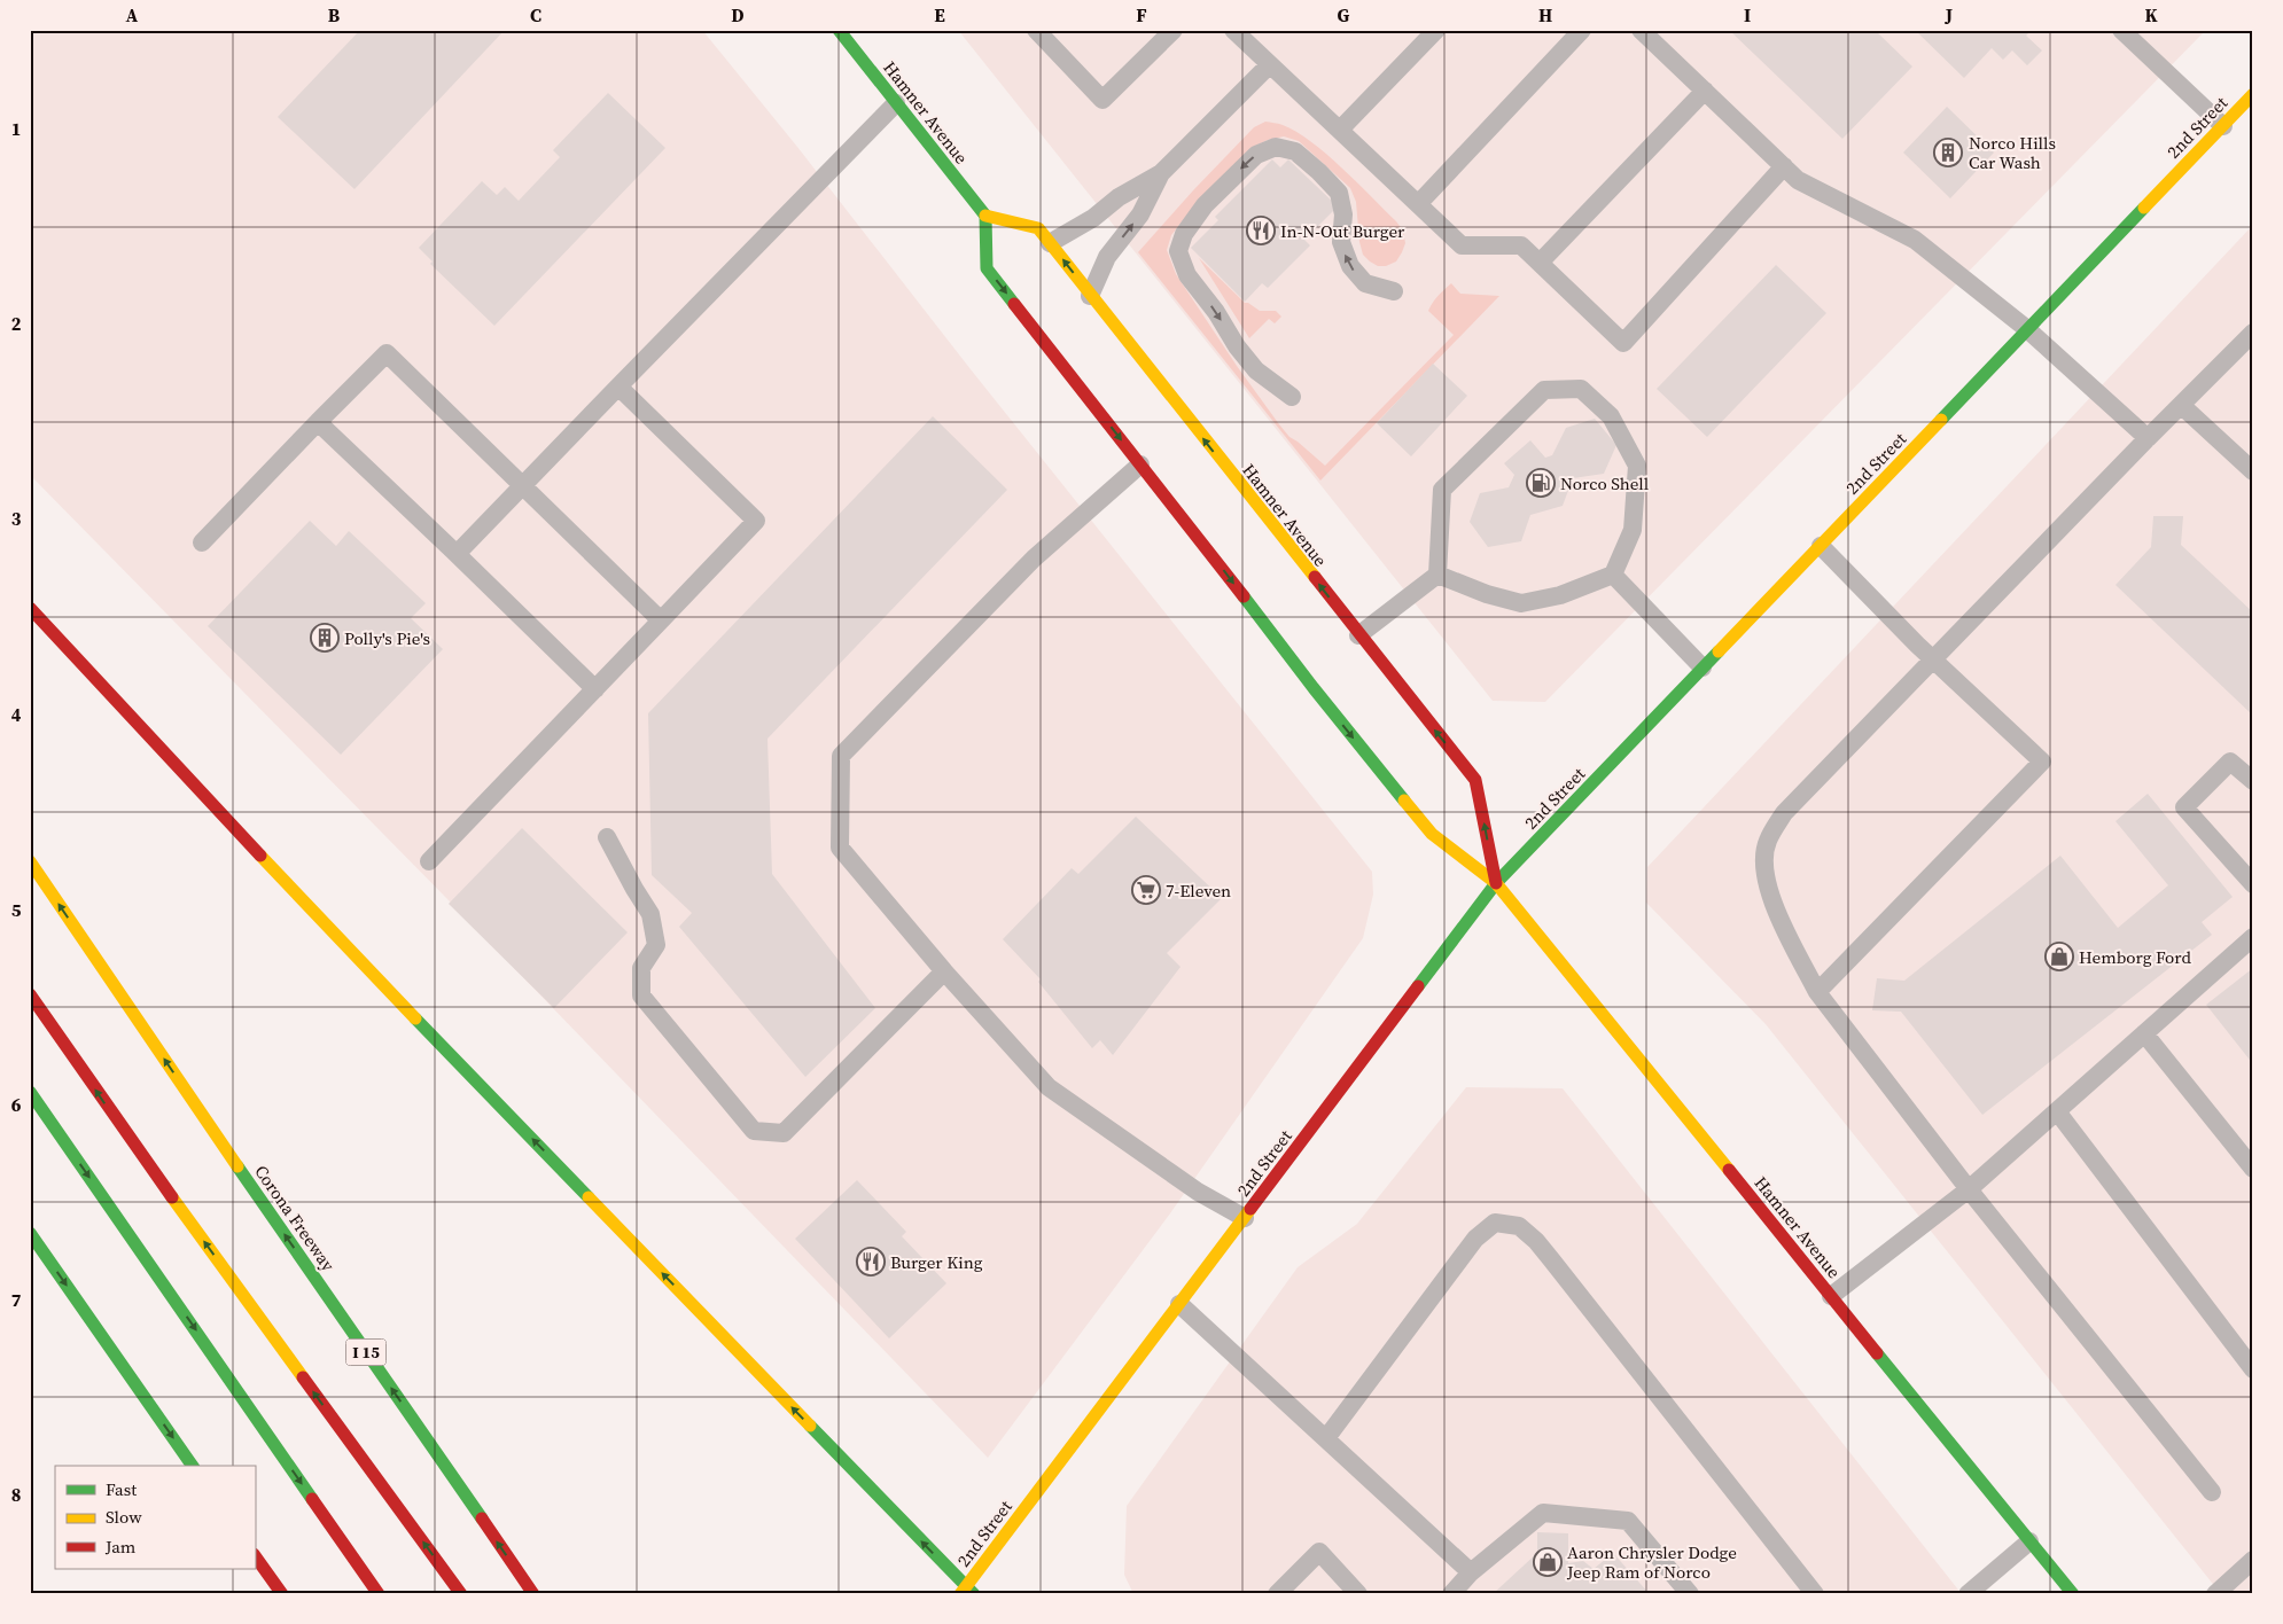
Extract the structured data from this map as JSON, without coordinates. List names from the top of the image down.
{
  "streets": {
    "main road": [
      "Hamner Avenue",
      "2nd Street",
      "Corona Freeway",
      "I 15"
    ]
  },
  "crossings": [
    ["Hamner Avenue", "2nd Street"]
  ],
  "places": {
    "building": ["Norco Hills Car Wash", "Polly's Pie's"],
    "restaurant": ["In-N-Out Burger", "Burger King"],
    "fuel station": ["Norco Shell"],
    "supermarket": ["7-Eleven"],
    "shop": ["Hemborg Ford", "Aaron Chrysler Dodge Jeep Ram of Norco"]
  },
  "legend": ["Fast", "Slow", "Jam"],
  "grid": {
    "columns": [
      "A",
      "B",
      "C",
      "D",
      "E",
      "F",
      "G",
      "H",
      "I",
      "J",
      "K"
    ],
    "rows": [
      "1",
      "2",
      "3",
      "4",
      "5",
      "6",
      "7",
      "8"
    ]
  }
}
